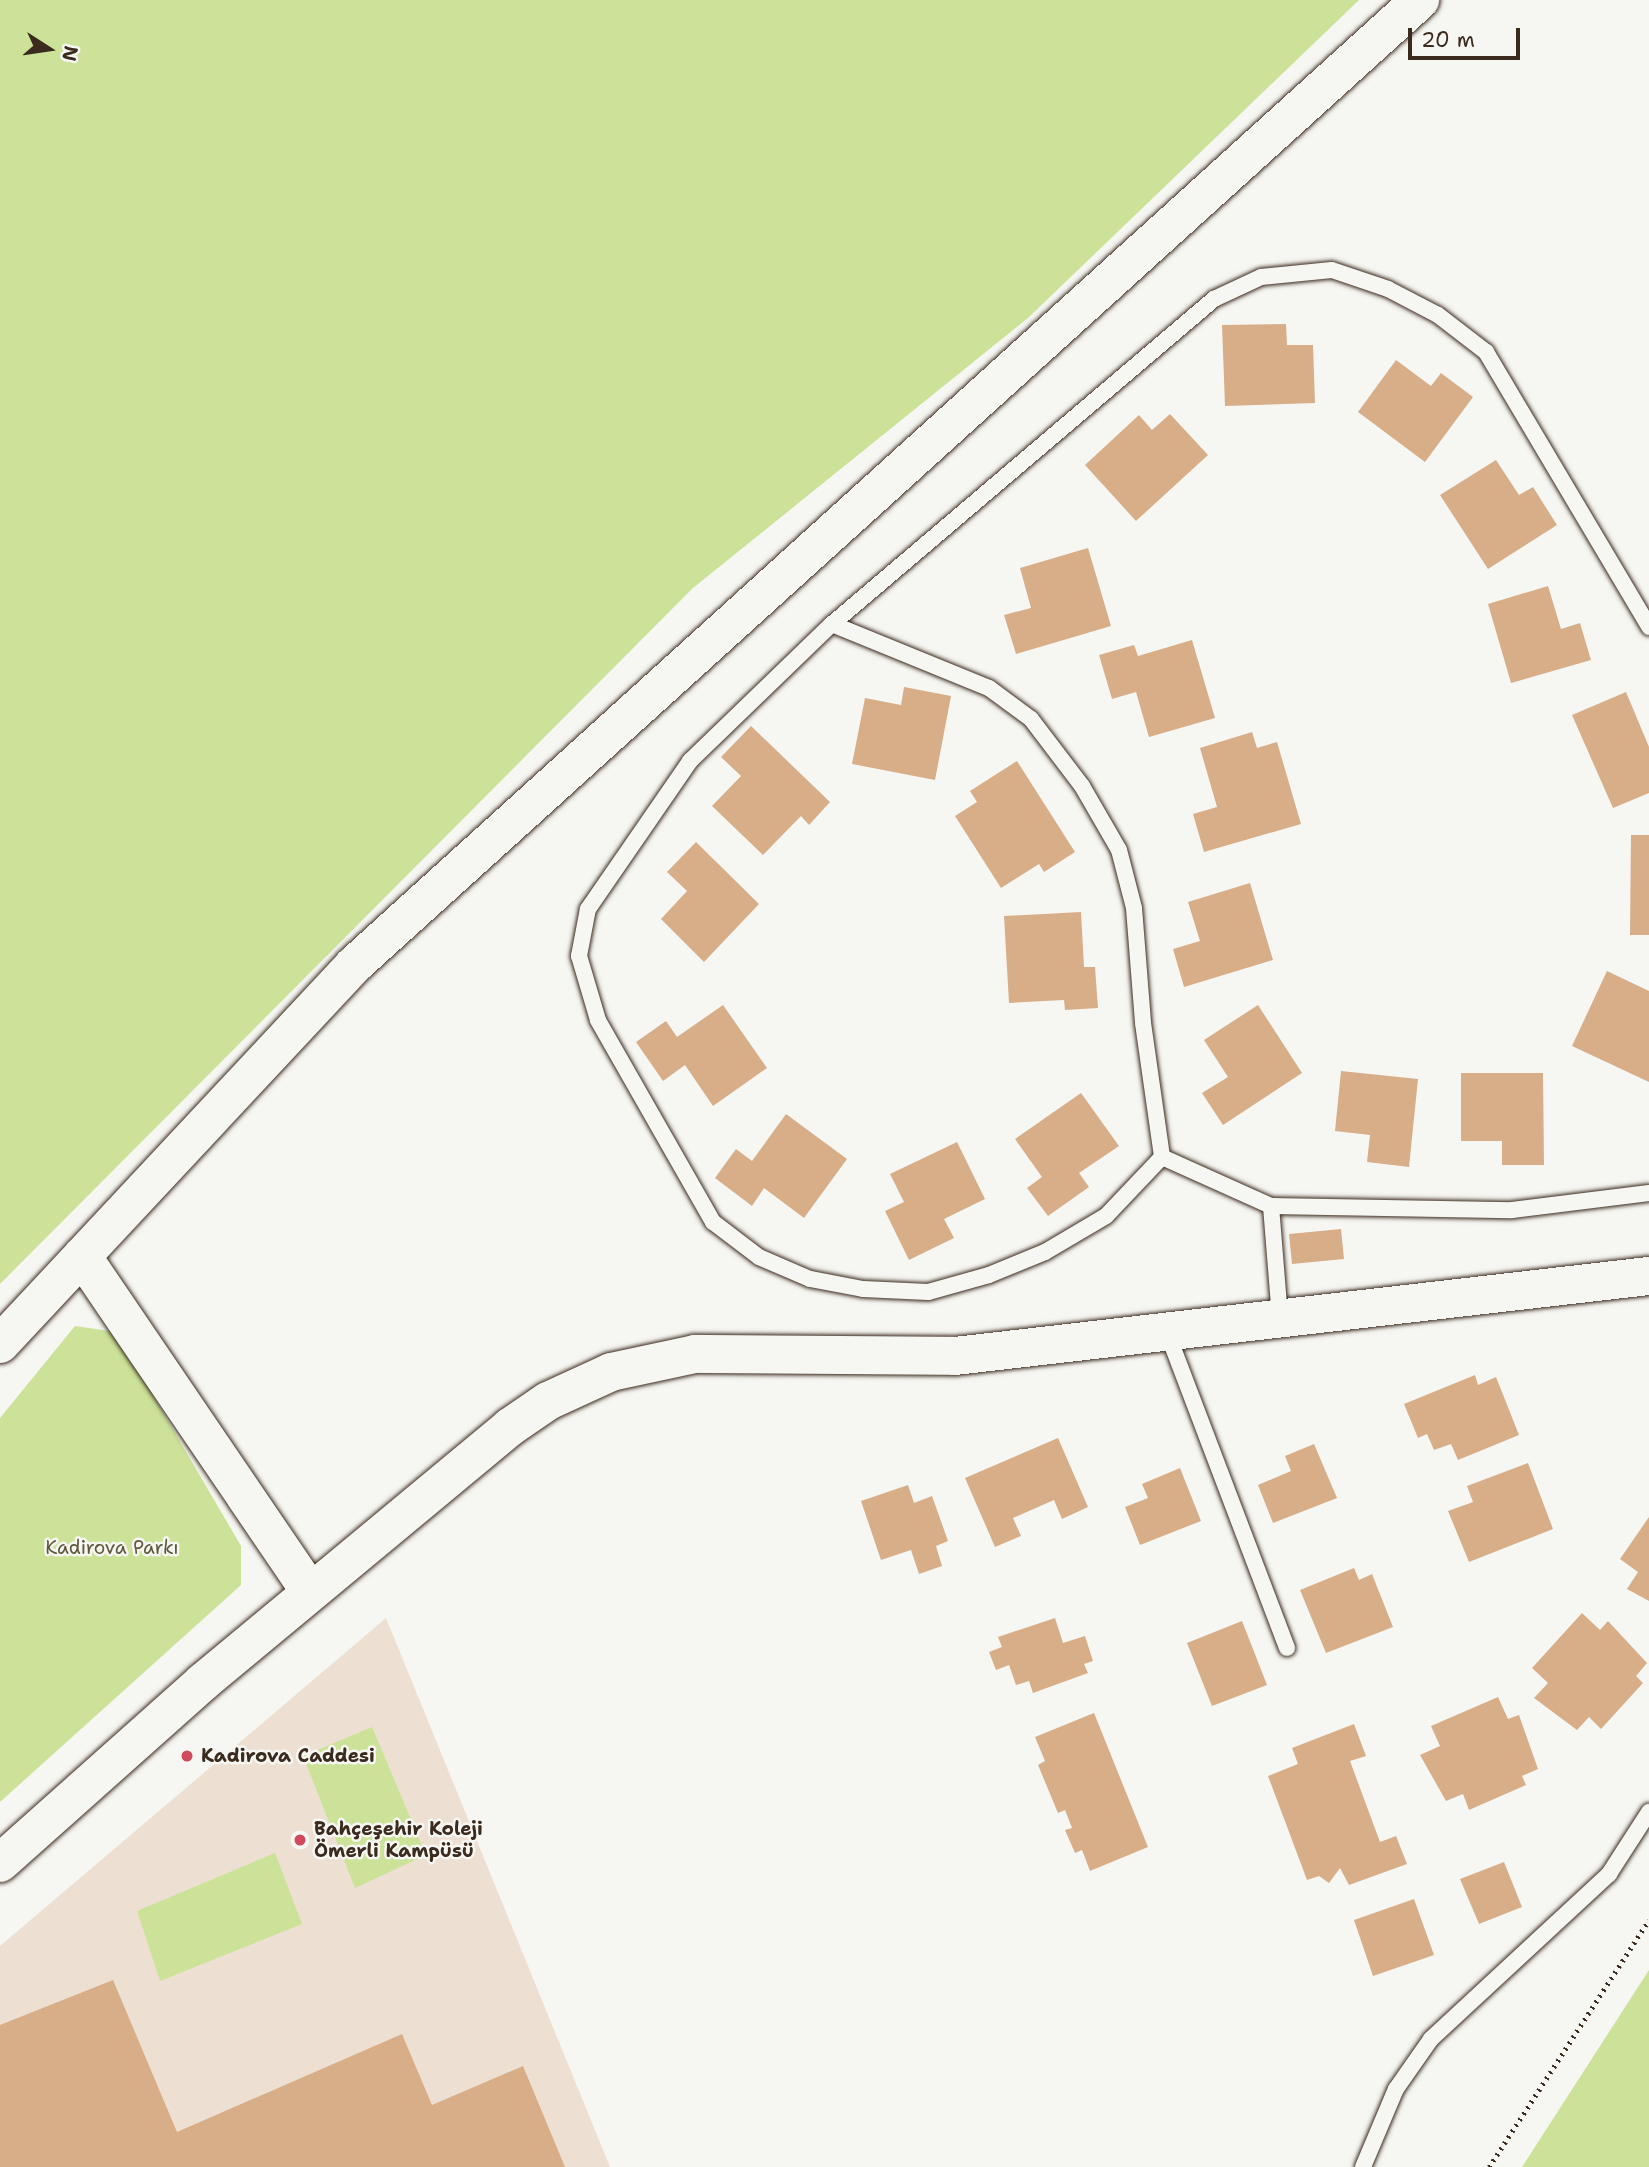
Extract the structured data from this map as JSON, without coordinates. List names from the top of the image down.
{
  "parks": ["Kadirova Parkı"],
  "places": ["Kadirova Caddesi", "Bahçeşehir Koleji Ömerli Kampüsü"],
  "scale_bar": "20 m",
  "north": "right"
}
